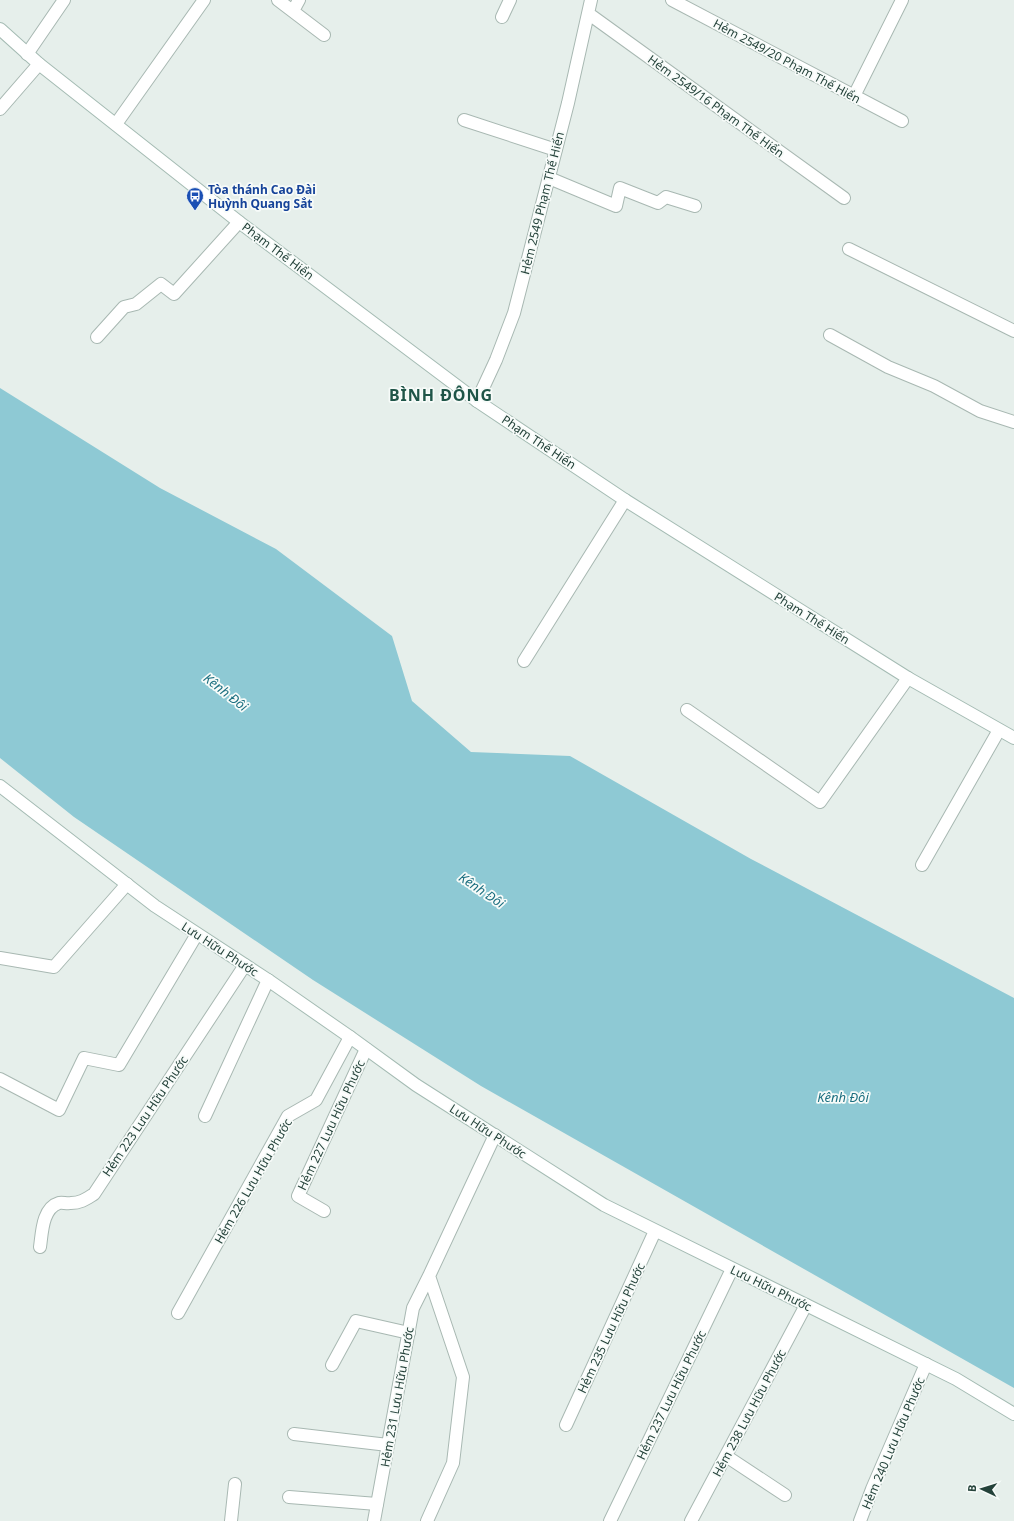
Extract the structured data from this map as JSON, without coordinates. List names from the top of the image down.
{
  "streets": {
    "street": [
      "Hẻm 2549/20 Phạm Thế Hiển",
      "Hẻm 2549/16 Phạm Thế Hiển",
      "Hẻm 2549 Phạm Thế Hiển",
      "Phạm Thế Hiển",
      "Lưu Hữu Phước",
      "Hẻm 223 Lưu Hữu Phước",
      "Hẻm 227 Lưu Hữu Phước",
      "Hẻm 226 Lưu Hữu Phước",
      "Hẻm 235 Lưu Hữu Phước",
      "Hẻm 237 Lưu Hữu Phước",
      "Hẻm 231 Lưu Hữu Phước",
      "Hẻm 238 Lưu Hữu Phước",
      "Hẻm 240 Lưu Hữu Phước"
    ]
  },
  "crossings": [
    ["Hẻm 2549/16 Phạm Thế Hiển", "Hẻm 2549 Phạm Thế Hiển"],
    ["Hẻm 2549 Phạm Thế Hiển", "Phạm Thế Hiển"],
    ["Lưu Hữu Phước", "Hẻm 223 Lưu Hữu Phước"],
    ["Lưu Hữu Phước", "Hẻm 227 Lưu Hữu Phước"],
    ["Lưu Hữu Phước", "Hẻm 226 Lưu Hữu Phước"],
    ["Lưu Hữu Phước", "Hẻm 235 Lưu Hữu Phước"],
    ["Lưu Hữu Phước", "Hẻm 237 Lưu Hữu Phước"],
    ["Lưu Hữu Phước", "Hẻm 231 Lưu Hữu Phước"],
    ["Lưu Hữu Phước", "Hẻm 238 Lưu Hữu Phước"],
    ["Lưu Hữu Phước", "Hẻm 240 Lưu Hữu Phước"]
  ],
  "districts": ["BÌNH ĐÔNG"],
  "water": ["Kênh Đôi"],
  "places": {
    "bus stop": ["Tòa thánh Cao Đài Huỳnh Quang Sắt"]
  },
  "north": "left"
}
